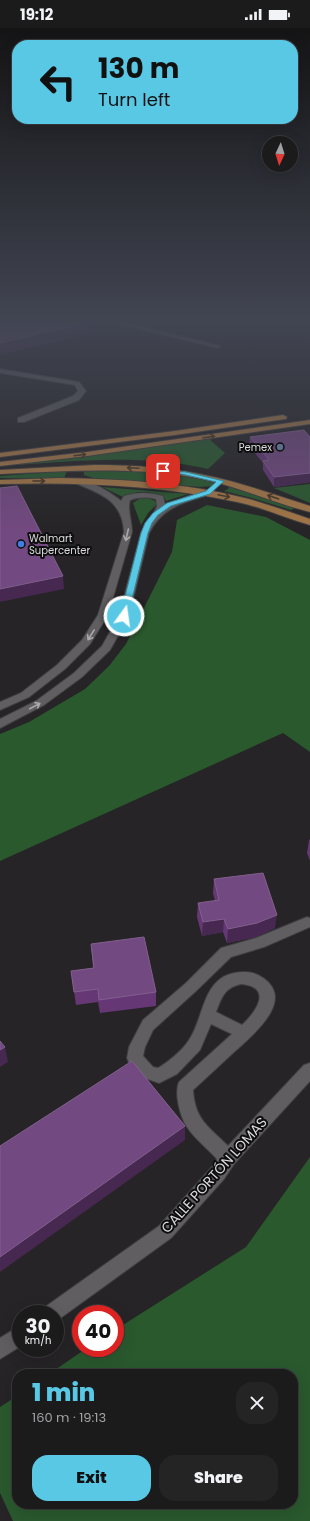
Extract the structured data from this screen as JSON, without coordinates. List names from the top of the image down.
{
  "streets": {
    "street": ["CALLE PORTÓN LOMAS"]
  },
  "places": ["Pemex", "Walmart Supercenter"],
  "north": "bottom",
  "page": {
    "status": "19:12",
    "turn": ["130 m", "Turn left"],
    "speed": "30 km/h",
    "limit": "40",
    "heading": ["1 min", "160 m · 19:13"],
    "buttons": ["Exit", "Share"]
  }
}
